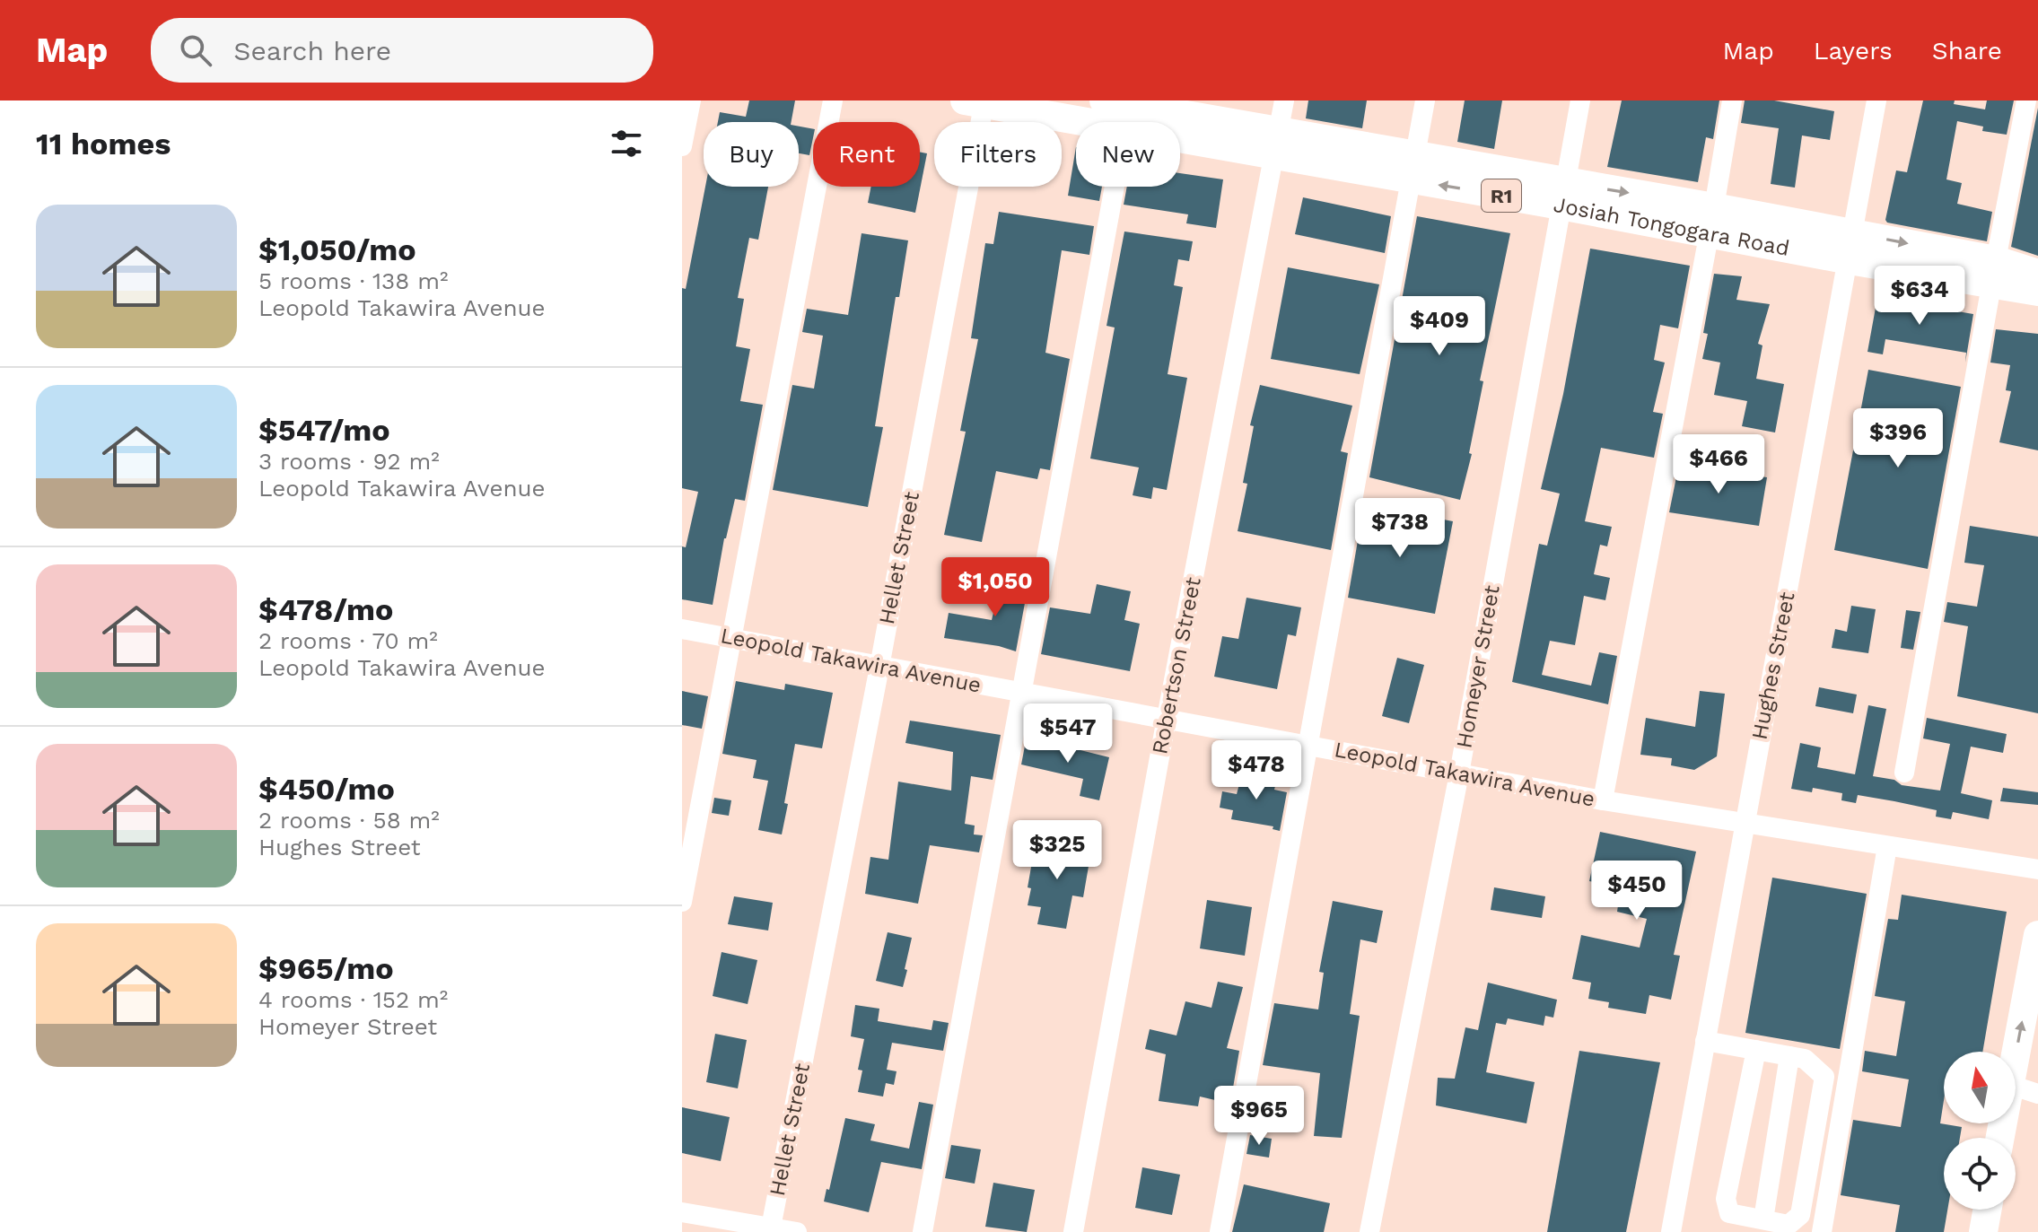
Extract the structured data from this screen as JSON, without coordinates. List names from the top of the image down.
{
  "streets": {
    "highway": ["R1", "Josiah Tongogara Road"],
    "street": [
      "Hellet Street",
      "Leopold Takawira Avenue",
      "Robertson Street",
      "Hughes Street",
      "Homeyer Street"
    ]
  },
  "crossings": [
    ["Josiah Tongogara Road", "Hellet Street"],
    ["Josiah Tongogara Road", "Robertson Street"],
    ["Josiah Tongogara Road", "Hughes Street"],
    ["Josiah Tongogara Road", "Homeyer Street"],
    ["Hellet Street", "Leopold Takawira Avenue"],
    ["Leopold Takawira Avenue", "Robertson Street"],
    ["Leopold Takawira Avenue", "Hughes Street"],
    ["Leopold Takawira Avenue", "Homeyer Street"]
  ],
  "north": "top",
  "page": {
    "header": "Map",
    "search": "Search here",
    "nav": ["Map", "Layers", "Share"],
    "heading": "11 homes",
    "chip": [
      "Buy",
      "Rent",
      "Filters",
      "New"
    ],
    "list": [
      {
        "name": "$1,050/mo",
        "note": "5 rooms · 138 m² · Leopold Takawira Avenue"
      },
      {
        "name": "$547/mo",
        "note": "3 rooms · 92 m² · Leopold Takawira Avenue"
      },
      {
        "name": "$478/mo",
        "note": "2 rooms · 70 m² · Leopold Takawira Avenue"
      },
      {
        "name": "$450/mo",
        "note": "2 rooms · 58 m² · Hughes Street"
      },
      {
        "name": "$965/mo",
        "note": "4 rooms · 152 m² · Homeyer Street"
      }
    ],
    "price": [
      "$634",
      "$409",
      "$396",
      "$466",
      "$738",
      "$1,050",
      "$547",
      "$478",
      "$325",
      "$450",
      "$965"
    ]
  }
}
